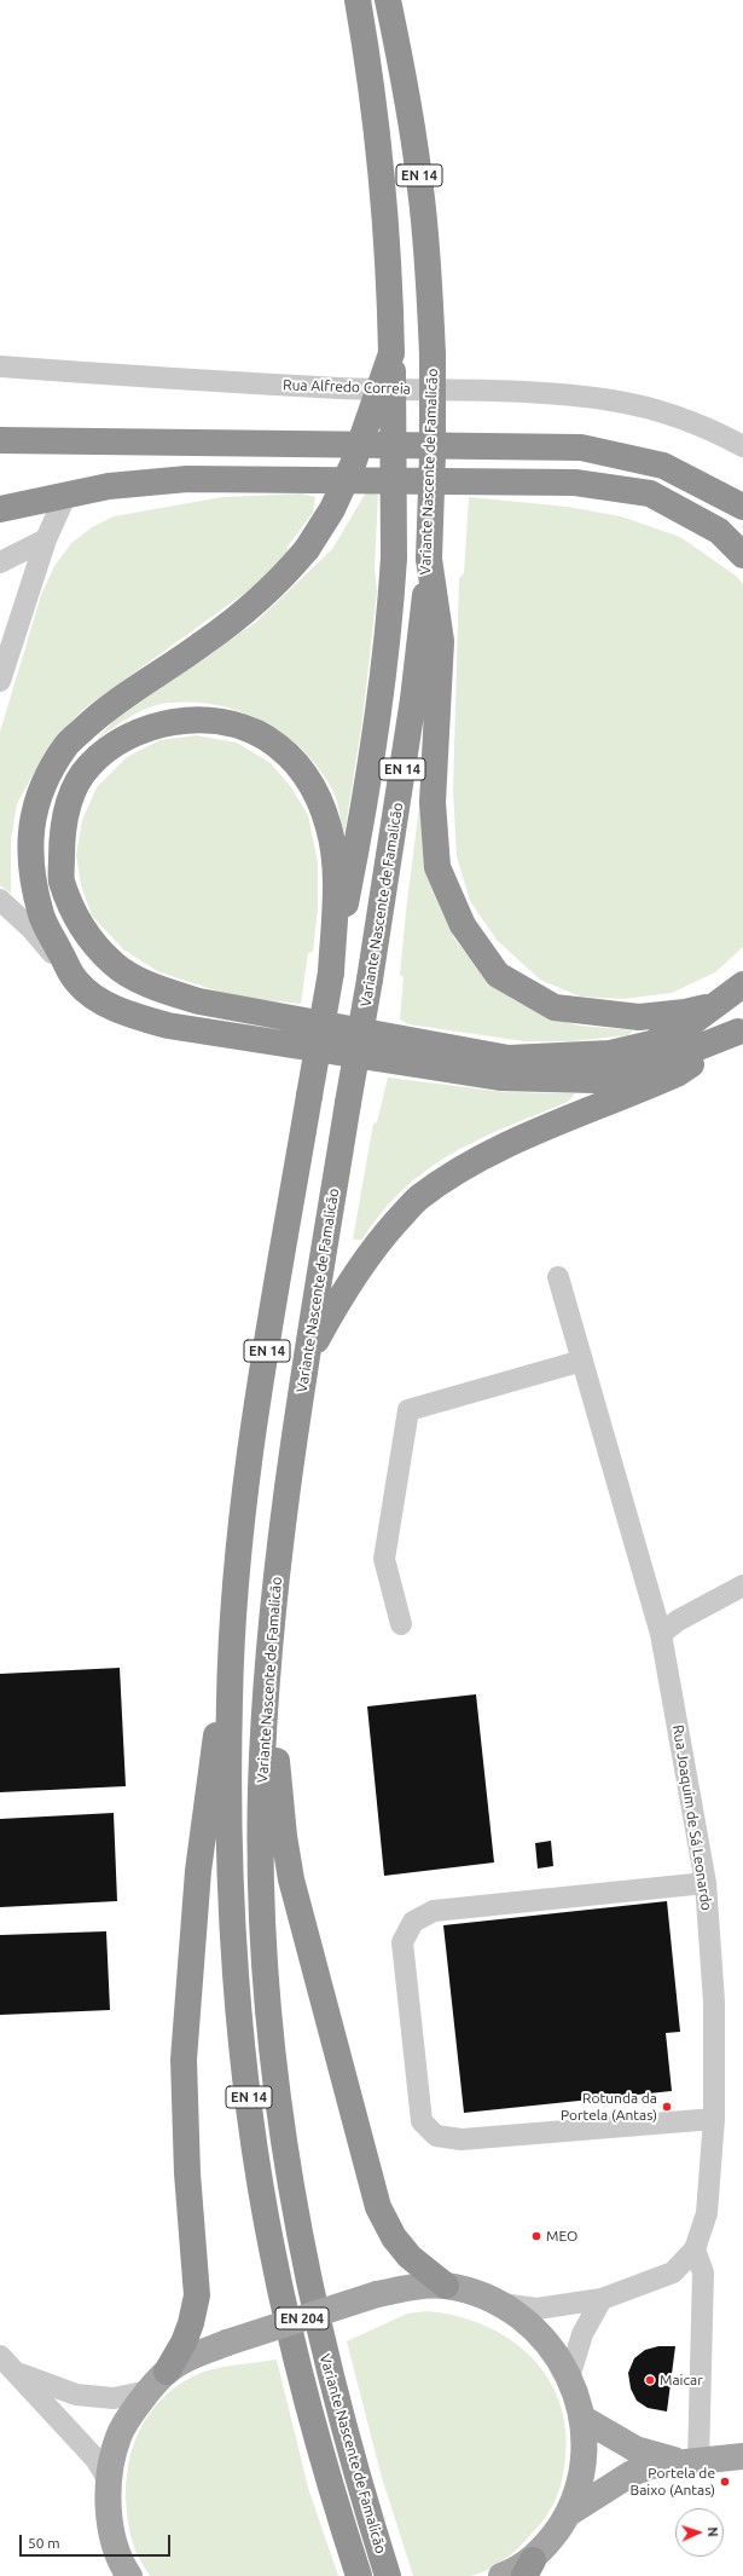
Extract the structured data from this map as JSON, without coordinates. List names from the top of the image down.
{
  "streets": {
    "highway": ["EN 14", "Variante Nascente de Famalicão"],
    "main road": ["EN 204"],
    "street": ["Rua Alfredo Correia", "Rua Joaquim de Sá Leonardo"]
  },
  "crossings": [
    ["Rua Joaquim de Sá Leonardo", "EN 204"]
  ],
  "places": [
    "Rotunda da Portela (Antas)",
    "MEO",
    "Maicar",
    "Portela de Baixo (Antas)"
  ],
  "scale_bar": "50 m",
  "north": "right"
}
